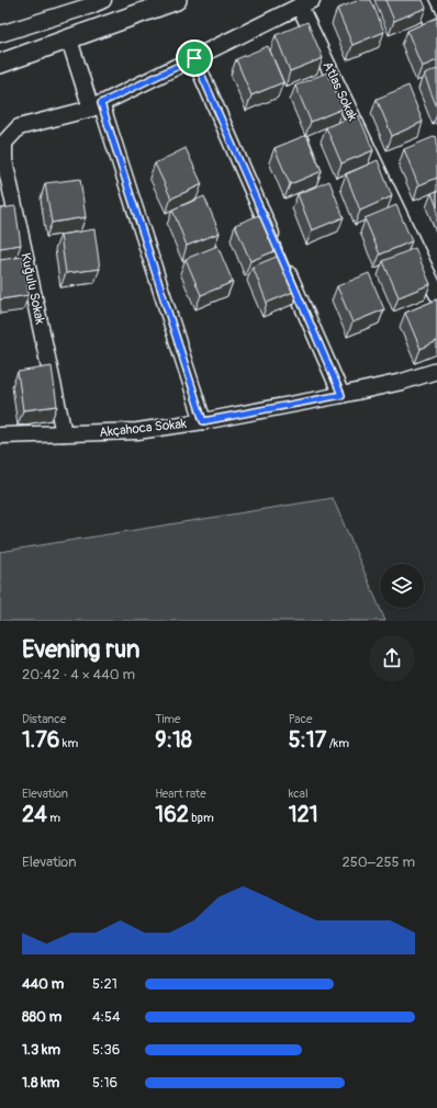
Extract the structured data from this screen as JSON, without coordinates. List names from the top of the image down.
{
  "streets": {
    "street": ["Atlas Sokak", "Kuğulu Sokak", "Akçahoca Sokak"]
  },
  "crossings": [
    ["Kuğulu Sokak", "Akçahoca Sokak"]
  ],
  "page": {
    "heading": ["Evening run", "20:42 · 4 × 440 m"],
    "stats": [
      ["Distance", "1.76 km"],
      ["Time", "9:18"],
      ["Pace", "5:17 /km"],
      ["Elevation", "24 m"],
      ["Heart rate", "162 bpm"],
      ["kcal", "121"]
    ],
    "chart": ["Elevation", "250–255 m"],
    "list": [
      {
        "name": "440 m",
        "note": "5:21"
      },
      {
        "name": "880 m",
        "note": "4:54"
      },
      {
        "name": "1.3 km",
        "note": "5:36"
      },
      {
        "name": "1.8 km",
        "note": "5:16"
      }
    ]
  }
}
